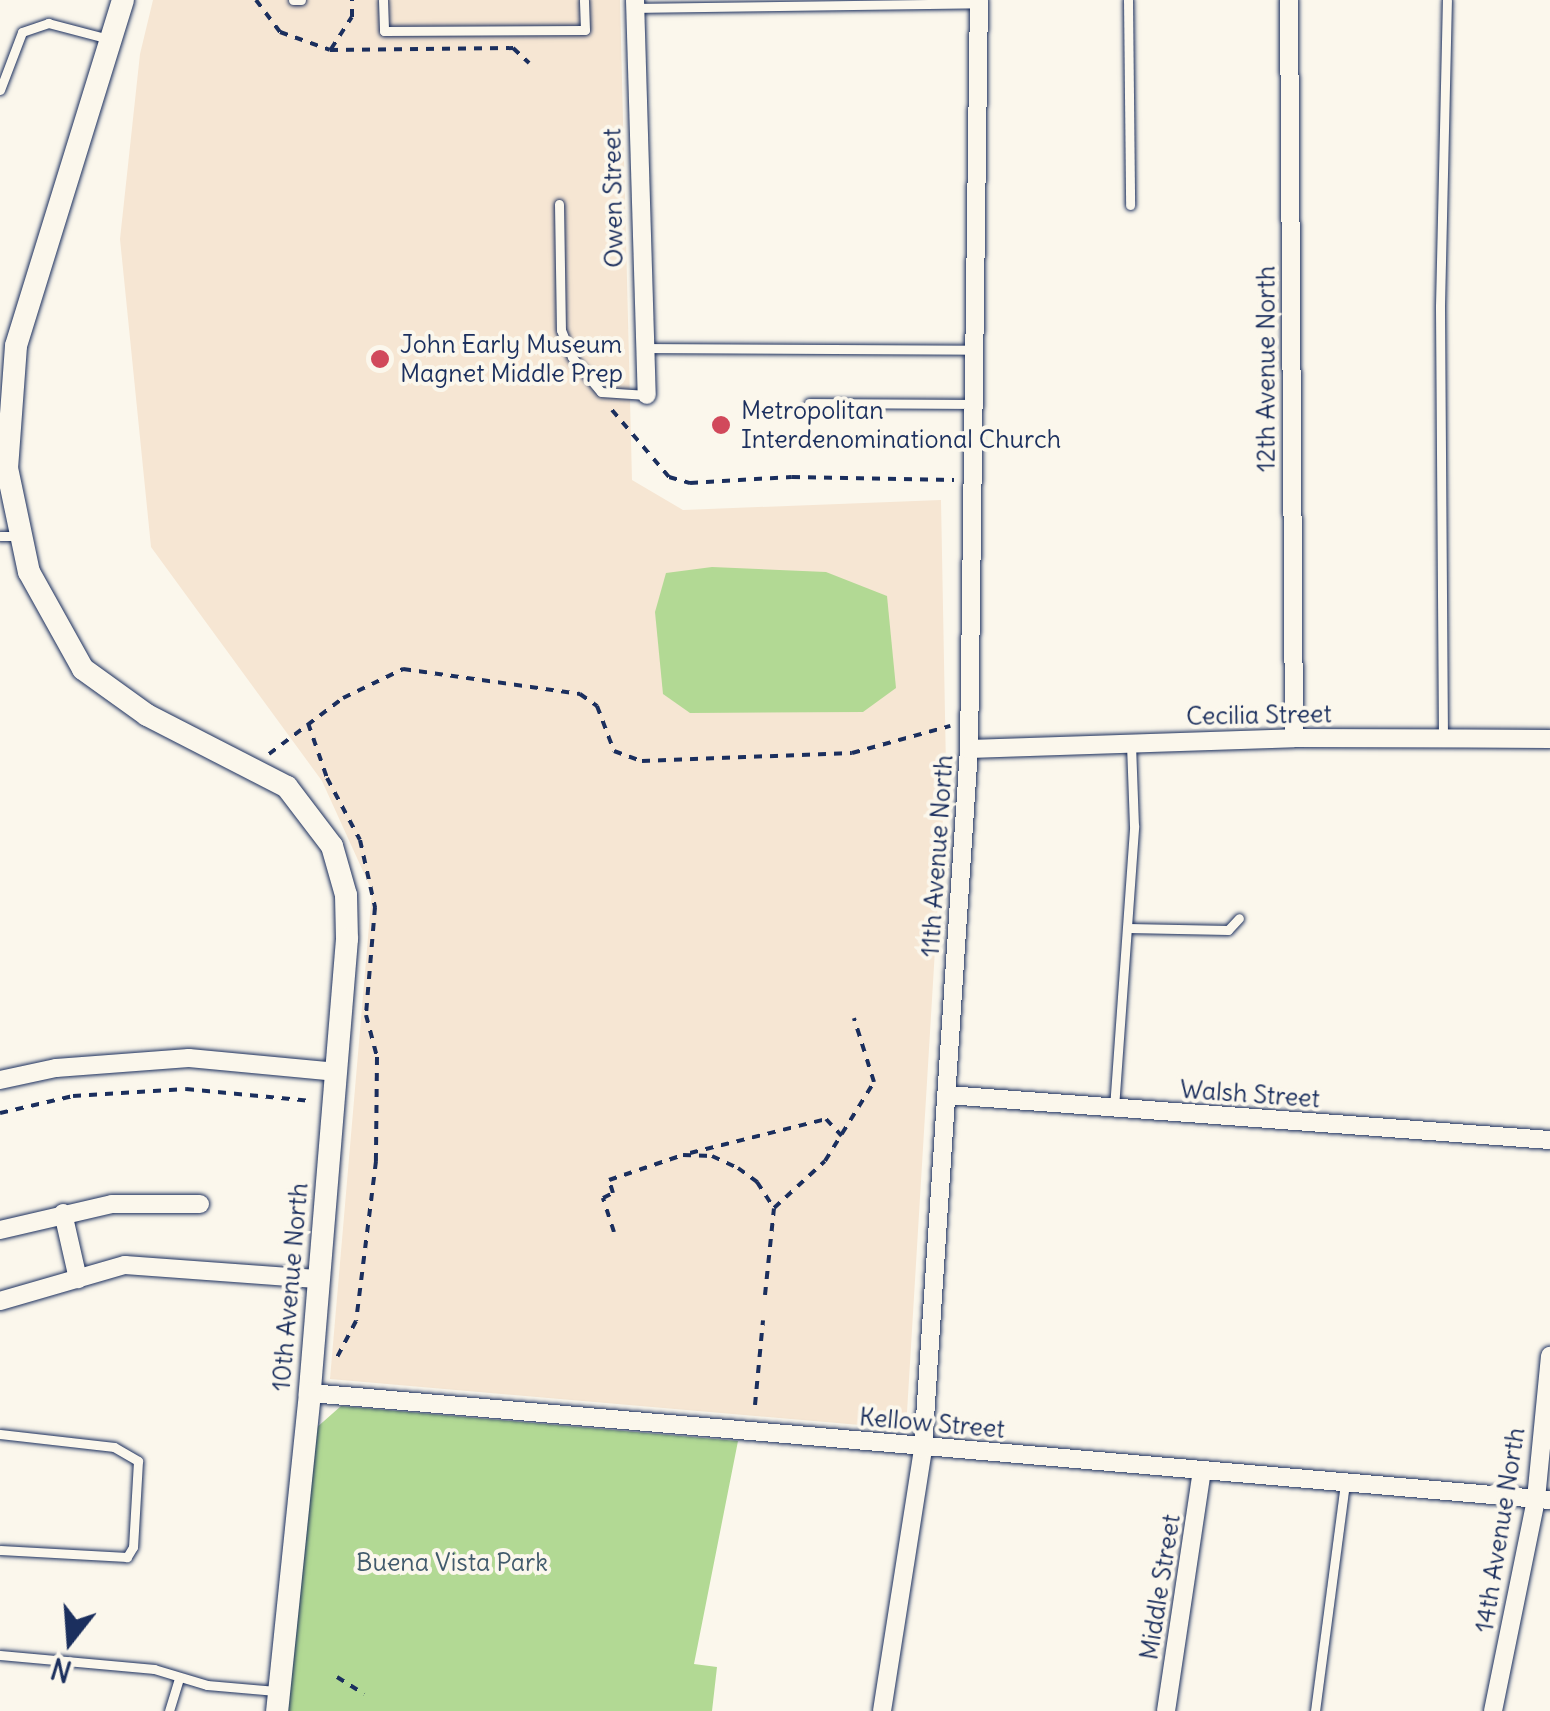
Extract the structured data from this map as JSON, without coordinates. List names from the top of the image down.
{
  "streets": {
    "street": [
      "Owen Street",
      "12th Avenue North",
      "Cecilia Street",
      "11th Avenue North",
      "Walsh Street",
      "10th Avenue North",
      "Kellow Street",
      "14th Avenue North",
      "Middle Street"
    ]
  },
  "crossings": [
    ["12th Avenue North", "Cecilia Street"],
    ["Cecilia Street", "11th Avenue North"],
    ["11th Avenue North", "Walsh Street"],
    ["11th Avenue North", "Kellow Street"],
    ["10th Avenue North", "Kellow Street"],
    ["Kellow Street", "14th Avenue North"],
    ["Kellow Street", "Middle Street"]
  ],
  "parks": ["Buena Vista Park"],
  "places": ["John Early Museum Magnet Middle Prep", "Metropolitan Interdenominational Church"],
  "north": "bottom"
}
